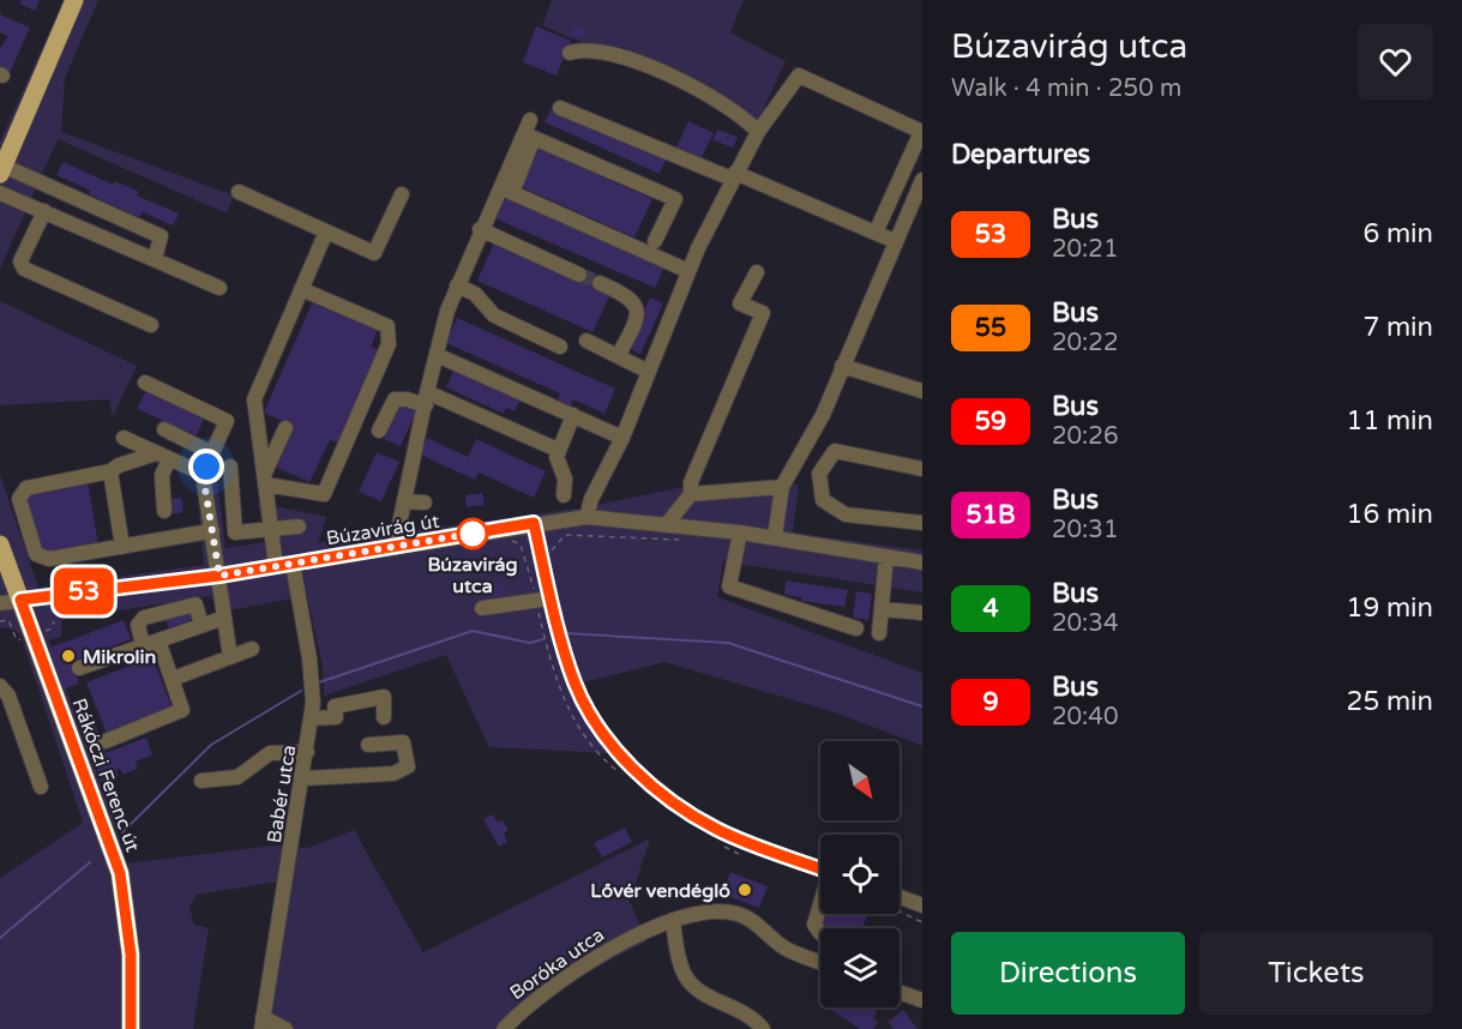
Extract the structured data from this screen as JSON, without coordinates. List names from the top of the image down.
{
  "streets": {
    "main road": ["Rákóczi Ferenc út"],
    "street": ["Búzavirág út", "Babér utca", "Boróka utca"]
  },
  "crossings": [
    ["Búzavirág út", "Rákóczi Ferenc út"],
    ["Búzavirág út", "Babér utca"]
  ],
  "places": ["Búzavirág utca", "Mikrolin", "Lővér vendéglő"],
  "lines": ["bus line 53"],
  "north": "bottom right",
  "page": {
    "on_map": "53",
    "heading": [
      ["Búzavirág utca", "Walk · 4 min · 250 m"],
      "Departures"
    ],
    "list": [
      {
        "mark": "53",
        "name": "Bus",
        "note": "20:21",
        "value": "6 min"
      },
      {
        "mark": "55",
        "name": "Bus",
        "note": "20:22",
        "value": "7 min"
      },
      {
        "mark": "59",
        "name": "Bus",
        "note": "20:26",
        "value": "11 min"
      },
      {
        "mark": "51B",
        "name": "Bus",
        "note": "20:31",
        "value": "16 min"
      },
      {
        "mark": "4",
        "name": "Bus",
        "note": "20:34",
        "value": "19 min"
      },
      {
        "mark": "9",
        "name": "Bus",
        "note": "20:40",
        "value": "25 min"
      }
    ],
    "buttons": ["Directions", "Tickets"]
  }
}
